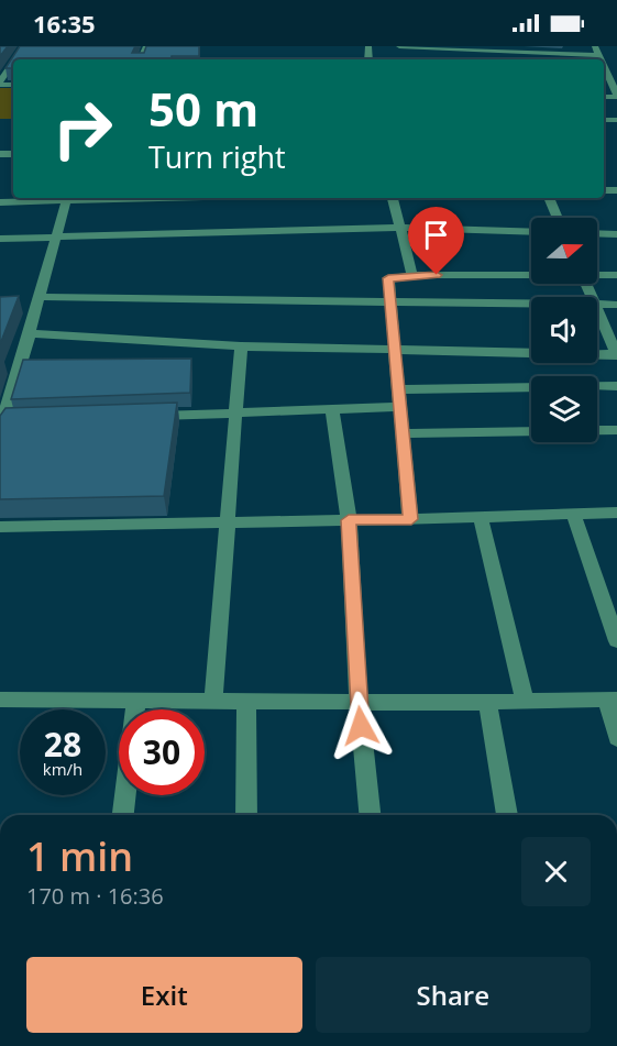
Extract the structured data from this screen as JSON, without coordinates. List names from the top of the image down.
{
  "north": "right",
  "page": {
    "status": "16:35",
    "turn": ["50 m", "Turn right"],
    "speed": "28 km/h",
    "limit": "30",
    "heading": ["1 min", "170 m · 16:36"],
    "buttons": ["Exit", "Share"]
  }
}
